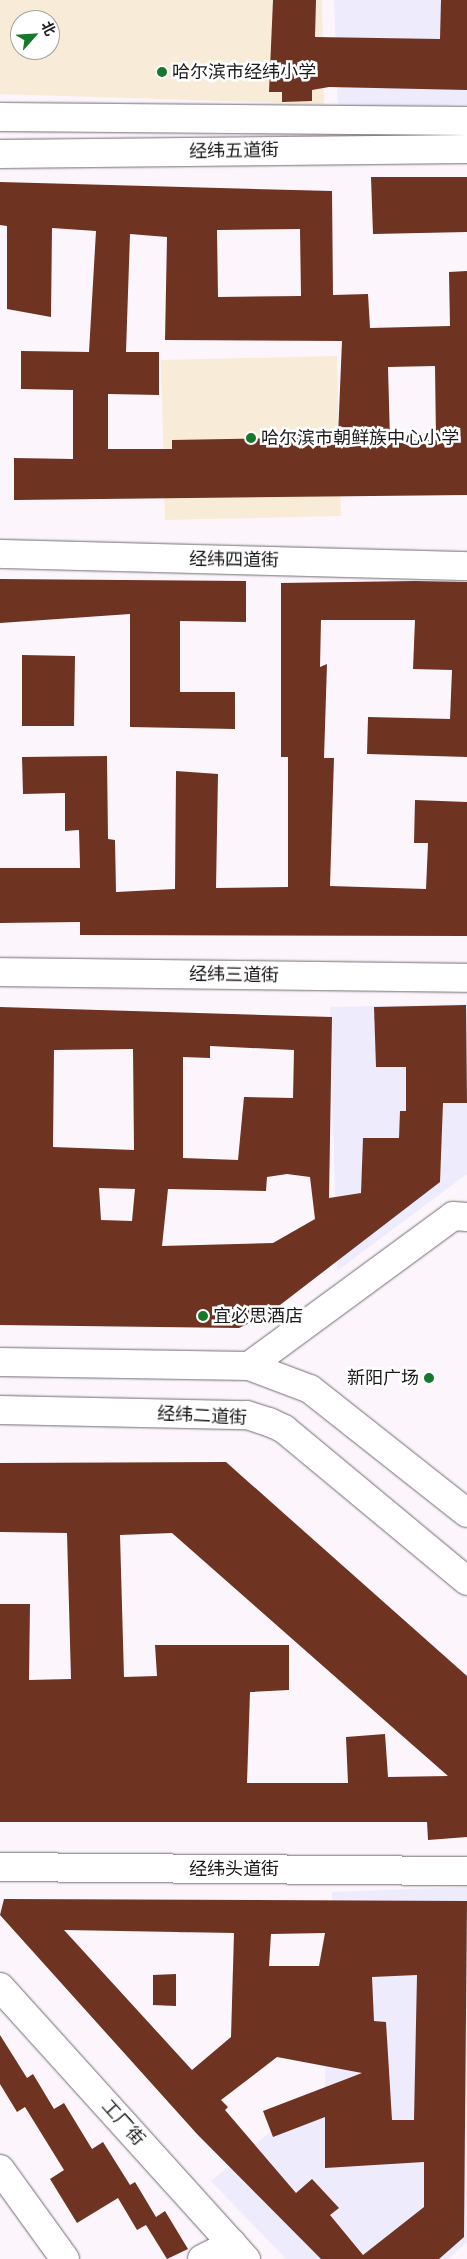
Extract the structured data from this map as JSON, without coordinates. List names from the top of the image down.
{
  "streets": {
    "main road": [
      "经纬五道街",
      "经纬四道街",
      "经纬三道街",
      "经纬二道街",
      "经纬头道街",
      "工厂街"
    ]
  },
  "places": [
    "哈尔滨市经纬小学",
    "哈尔滨市朝鲜族中心小学",
    "宜必思酒店",
    "新阳广场"
  ],
  "north": "top right"
}
